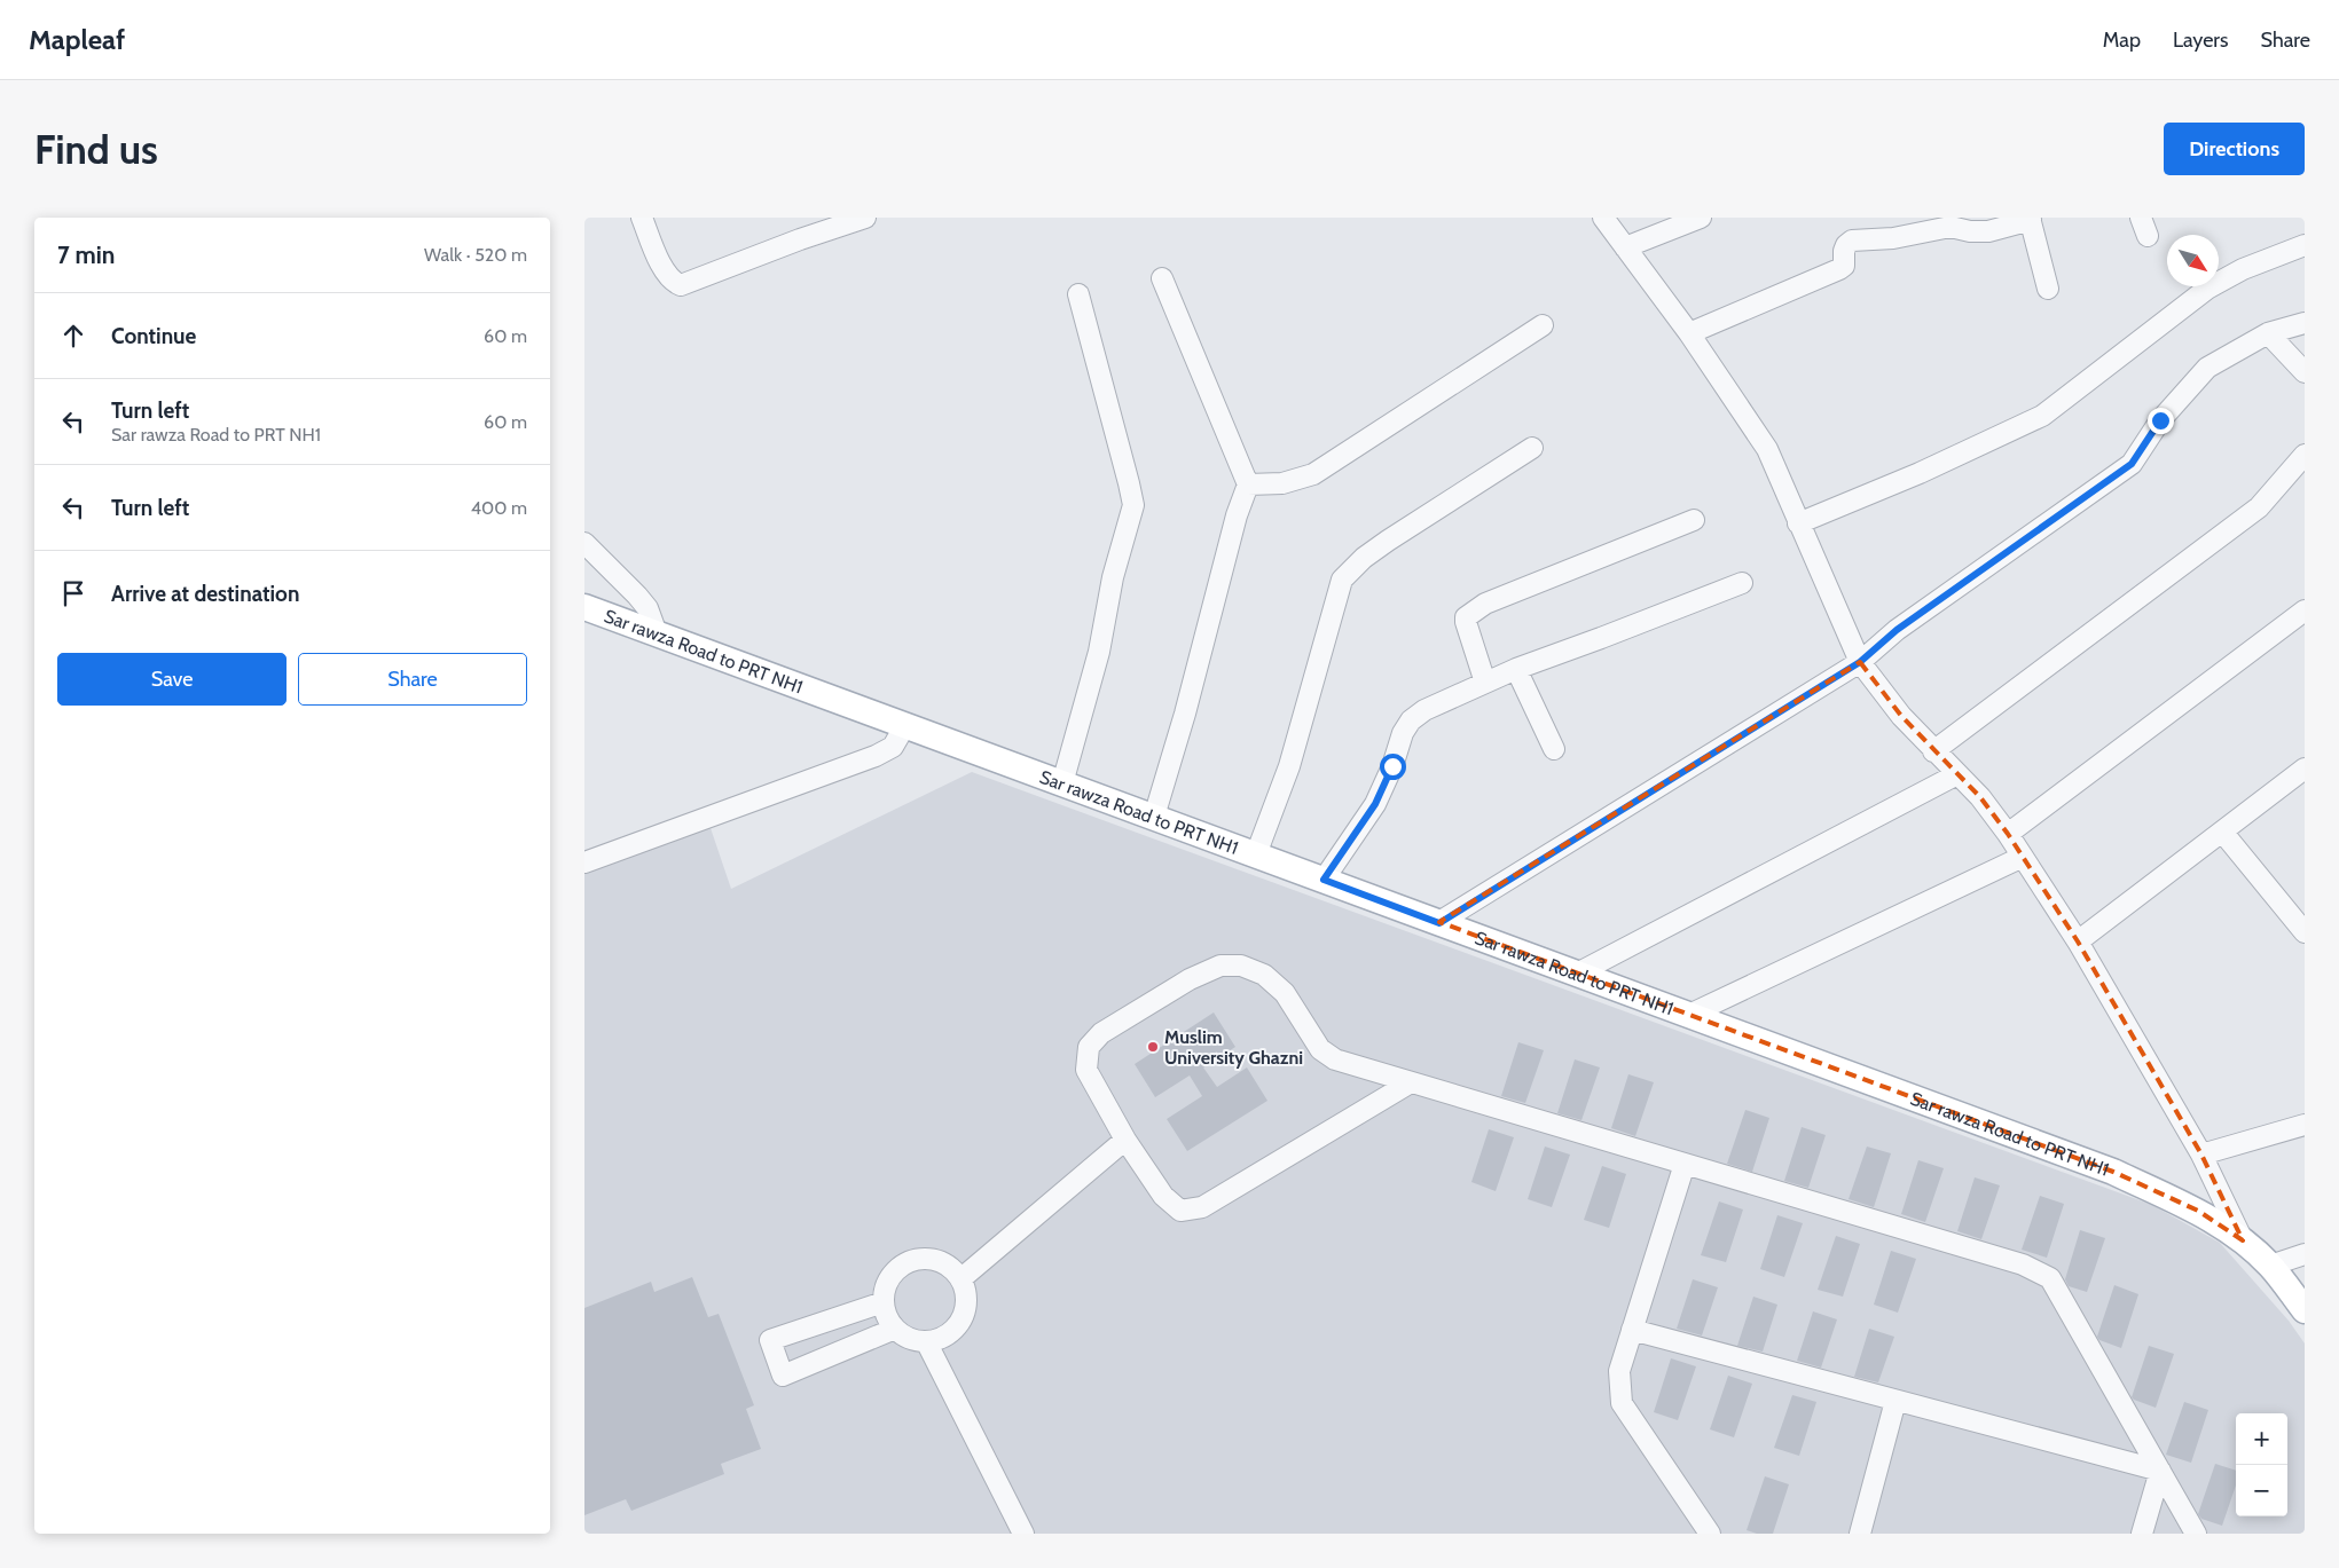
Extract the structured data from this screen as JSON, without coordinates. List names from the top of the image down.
{
  "streets": {
    "main road": ["Sar rawza Road to PRT NH1"]
  },
  "places": ["Muslim University Ghazni"],
  "north": "bottom right",
  "page": {
    "header": "Mapleaf",
    "nav": ["Map", "Layers", "Share"],
    "buttons": [
      "Directions",
      ["Save", "Share"]
    ],
    "title": "Find us",
    "heading": ["7 min", "Walk · 520 m"],
    "list": [
      ["Continue", "60 m"],
      ["Turn left", "Sar rawza Road to PRT NH1", "60 m"],
      ["Turn left", "400 m"],
      "Arrive at destination"
    ],
    "map_buttons": ["+", "−"]
  }
}
